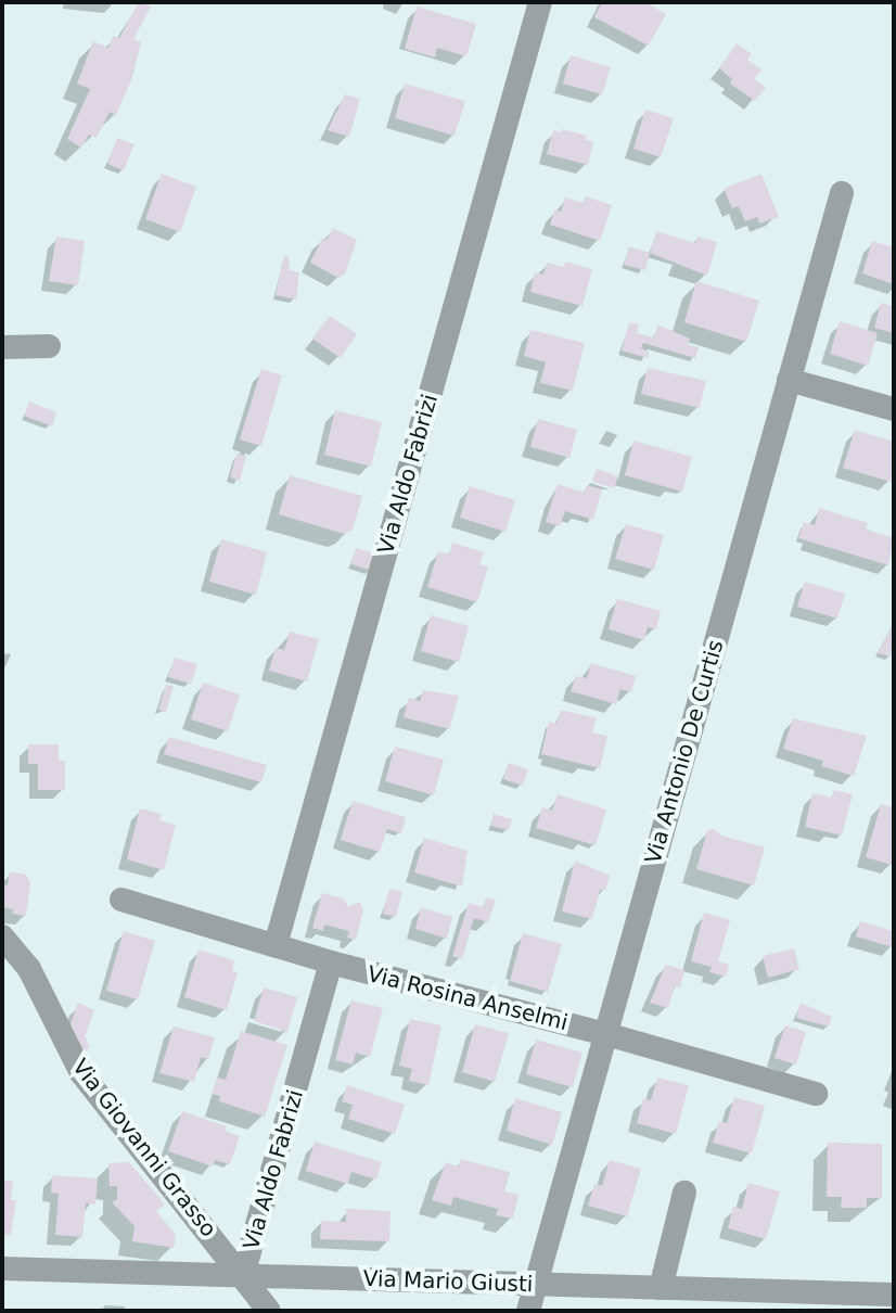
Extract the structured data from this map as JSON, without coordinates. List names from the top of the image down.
{
  "streets": {
    "street": [
      "Via Aldo Fabrizi",
      "Via Antonio De Curtis",
      "Via Rosina Anselmi",
      "Via Giovanni Grasso",
      "Via Mario Giusti"
    ]
  },
  "crossings": [
    ["Via Aldo Fabrizi", "Via Rosina Anselmi"],
    ["Via Aldo Fabrizi", "Via Giovanni Grasso"],
    ["Via Aldo Fabrizi", "Via Mario Giusti"],
    ["Via Antonio De Curtis", "Via Rosina Anselmi"],
    ["Via Antonio De Curtis", "Via Mario Giusti"],
    ["Via Giovanni Grasso", "Via Mario Giusti"]
  ]
}
